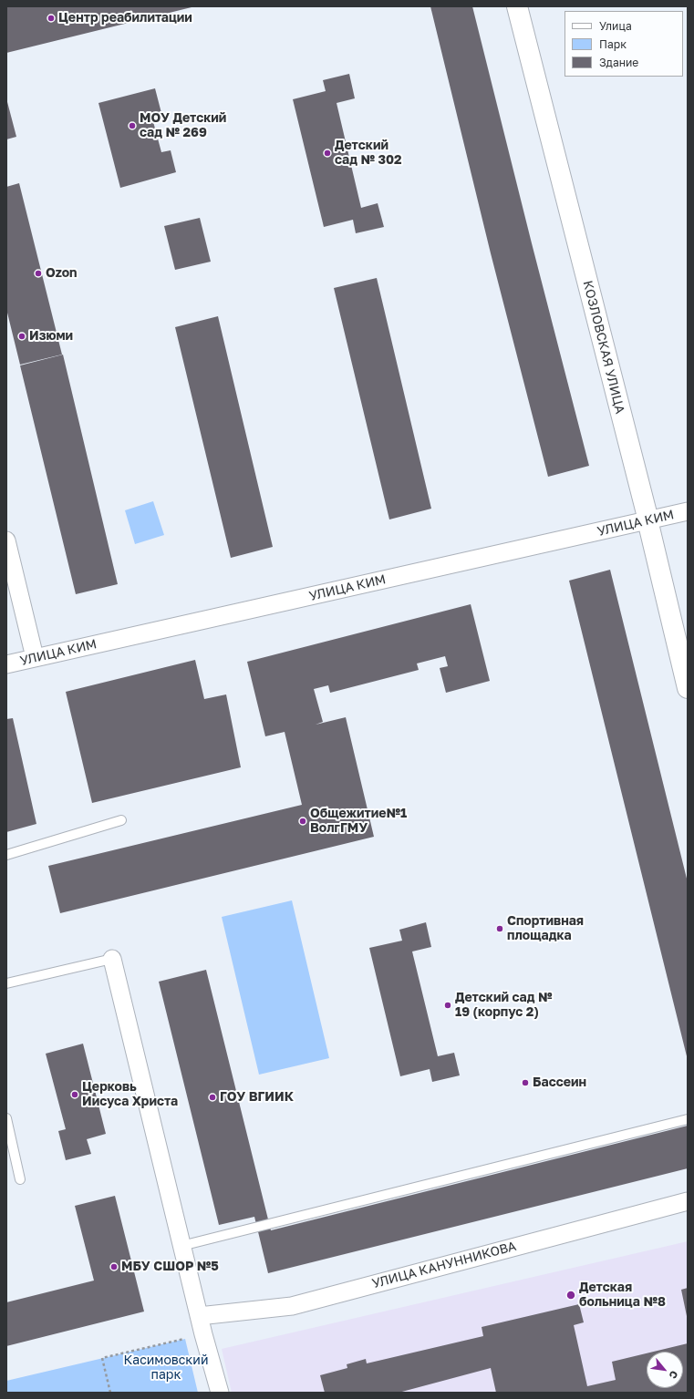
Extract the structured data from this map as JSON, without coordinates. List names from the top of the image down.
{
  "streets": {
    "street": ["КОЗЛОВСКАЯ УЛИЦА", "УЛИЦА КИМ", "УЛИЦА КАНУННИКОВА"]
  },
  "crossings": [
    ["КОЗЛОВСКАЯ УЛИЦА", "УЛИЦА КИМ"]
  ],
  "parks": ["Касимовский парк"],
  "places": [
    "Центр реабилитации",
    "МОУ Детский сад № 269",
    "Детский сад № 302",
    "Ozon",
    "Изюми",
    "Общежитие№1 ВолгГМУ",
    "Спортивная площадка",
    "Детский сад № 19 (корпус 2)",
    "Бассеин",
    "Церковь Иисуса Христа",
    "ГОУ ВГИИК",
    "МБУ СШОР №5",
    "Детская больница №8"
  ],
  "legend": ["Улица", "Парк", "Здание"],
  "north": "bottom right"
}
